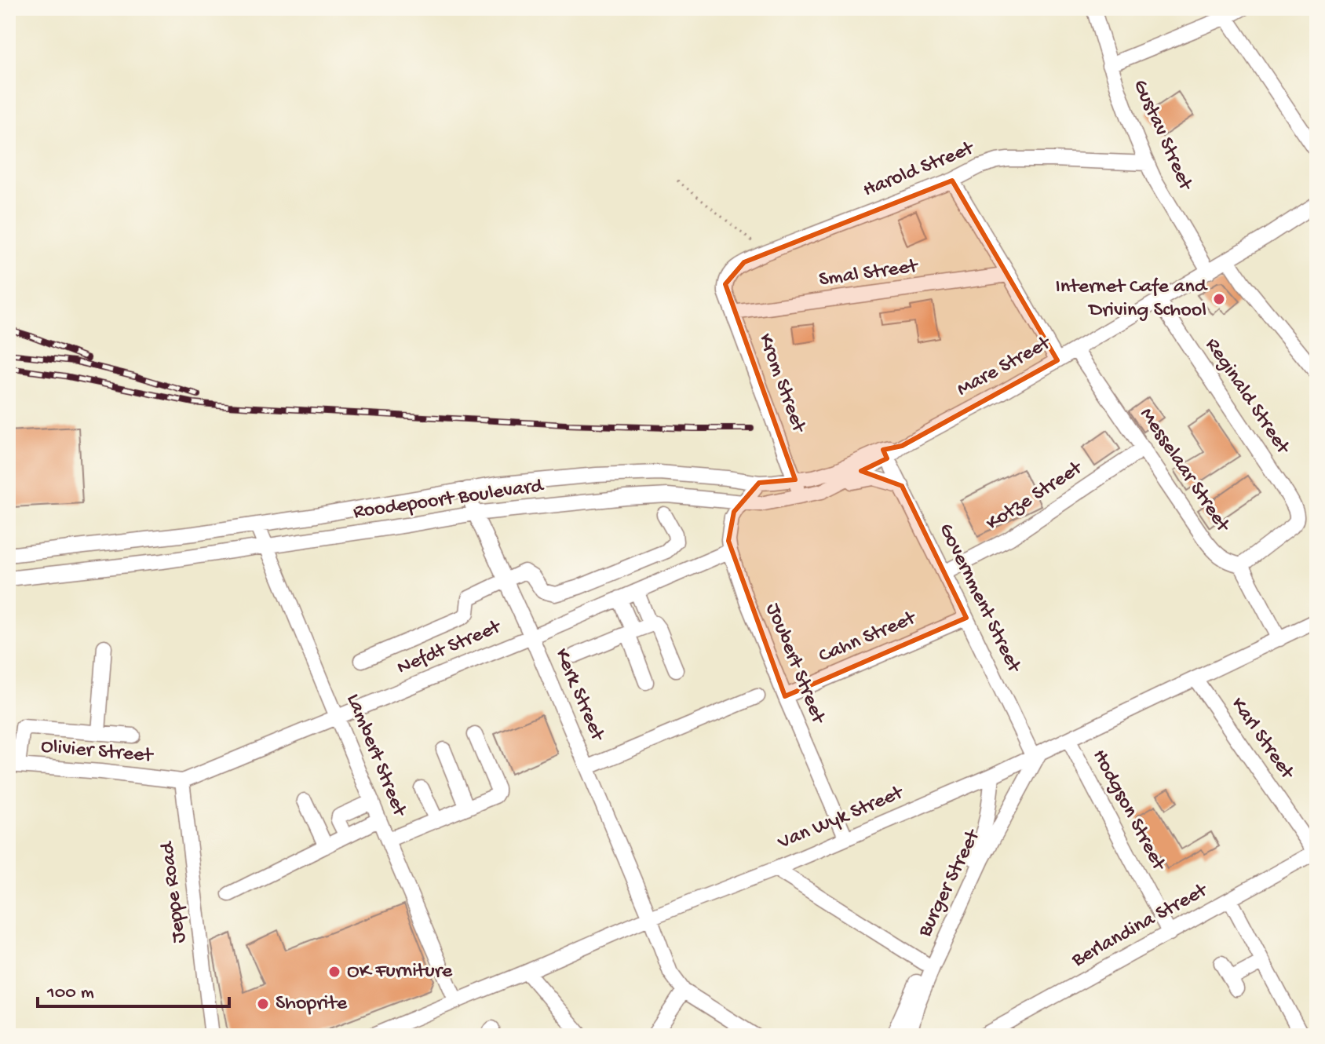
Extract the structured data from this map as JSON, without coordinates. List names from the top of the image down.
{
  "streets": {
    "street": [
      "Gustav Street",
      "Harold Street",
      "Smal Street",
      "Mare Street",
      "Krom Street",
      "Reginald Street",
      "Messelaar Street",
      "Kotze Street",
      "Roodepoort Boulevard",
      "Government Street",
      "Cahn Street",
      "Nefdt Street",
      "Joubert Street",
      "Kerk Street",
      "Karl Street",
      "Olivier Street",
      "Lambert Street",
      "Hodgson Street",
      "Van Wyk Street",
      "Burger Street",
      "Jeppe Road",
      "Berlandina Street"
    ]
  },
  "crossings": [
    ["Gustav Street", "Harold Street"],
    ["Gustav Street", "Mare Street"],
    ["Harold Street", "Krom Street"],
    ["Smal Street", "Krom Street"],
    ["Mare Street", "Reginald Street"],
    ["Mare Street", "Messelaar Street"],
    ["Mare Street", "Roodepoort Boulevard"],
    ["Mare Street", "Government Street"],
    ["Krom Street", "Roodepoort Boulevard"],
    ["Reginald Street", "Messelaar Street"],
    ["Messelaar Street", "Kotze Street"],
    ["Kotze Street", "Government Street"],
    ["Roodepoort Boulevard", "Government Street"],
    ["Roodepoort Boulevard", "Joubert Street"],
    ["Roodepoort Boulevard", "Kerk Street"],
    ["Roodepoort Boulevard", "Lambert Street"],
    ["Government Street", "Cahn Street"],
    ["Government Street", "Van Wyk Street"],
    ["Government Street", "Burger Street"],
    ["Cahn Street", "Joubert Street"],
    ["Nefdt Street", "Joubert Street"],
    ["Nefdt Street", "Kerk Street"],
    ["Nefdt Street", "Olivier Street"],
    ["Nefdt Street", "Lambert Street"],
    ["Nefdt Street", "Jeppe Road"],
    ["Joubert Street", "Van Wyk Street"],
    ["Kerk Street", "Van Wyk Street"],
    ["Karl Street", "Van Wyk Street"],
    ["Karl Street", "Berlandina Street"],
    ["Olivier Street", "Jeppe Road"],
    ["Lambert Street", "Van Wyk Street"],
    ["Hodgson Street", "Van Wyk Street"],
    ["Hodgson Street", "Berlandina Street"],
    ["Van Wyk Street", "Burger Street"]
  ],
  "places": ["Internet Cafe and Driving School", "OK Furniture", "Shoprite"],
  "scale_bar": "100 m"
}
